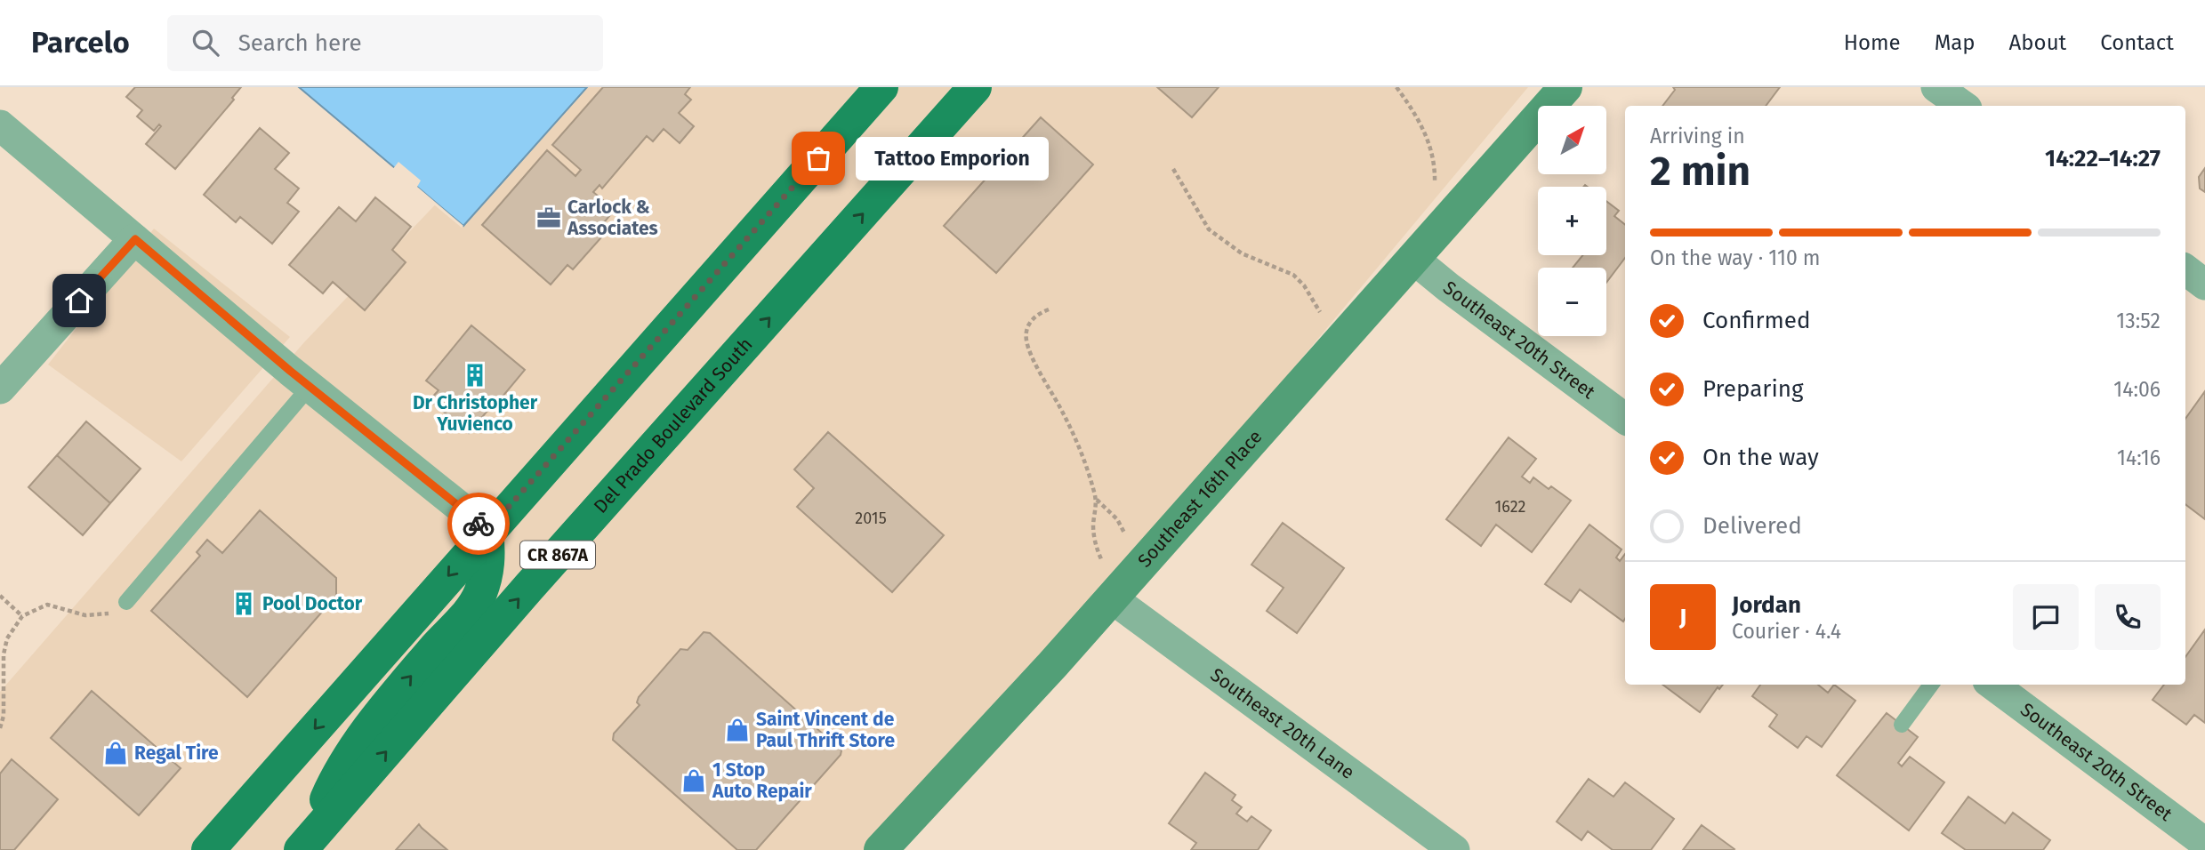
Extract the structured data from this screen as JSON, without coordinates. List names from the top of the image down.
{
  "streets": {
    "main road": ["Del Prado Boulevard South", "CR 867A"],
    "street": ["Southeast 20th Street", "Southeast 16th Place", "Southeast 20th Lane"]
  },
  "crossings": [
    ["Southeast 20th Street", "Southeast 16th Place"],
    ["Southeast 16th Place", "Southeast 20th Lane"]
  ],
  "places": {
    "other": ["Tattoo Emporion"],
    "office": ["Carlock & Associates"],
    "building": ["Dr Christopher Yuvienco", "Pool Doctor"],
    "shop": ["Saint Vincent de Paul Thrift Store", "Regal Tire", "1 Stop Auto Repair"]
  },
  "house_numbers": ["1622", "2015"],
  "north": "top right",
  "page": {
    "header": "Parcelo",
    "search": "Search here",
    "nav": [
      "Home",
      "Map",
      "About",
      "Contact"
    ],
    "map_buttons": ["+", "−"],
    "heading": ["2 min", "Arriving in", "14:22–14:27"],
    "panel": ["Jordan", "Courier · 4.4"],
    "bubble": "Tattoo Emporion",
    "bar": "On the way · 110 m",
    "list": [
      ["Confirmed", "13:52"],
      ["Preparing", "14:06"],
      ["On the way", "14:16"],
      "Delivered"
    ],
    "round": "J"
  }
}
